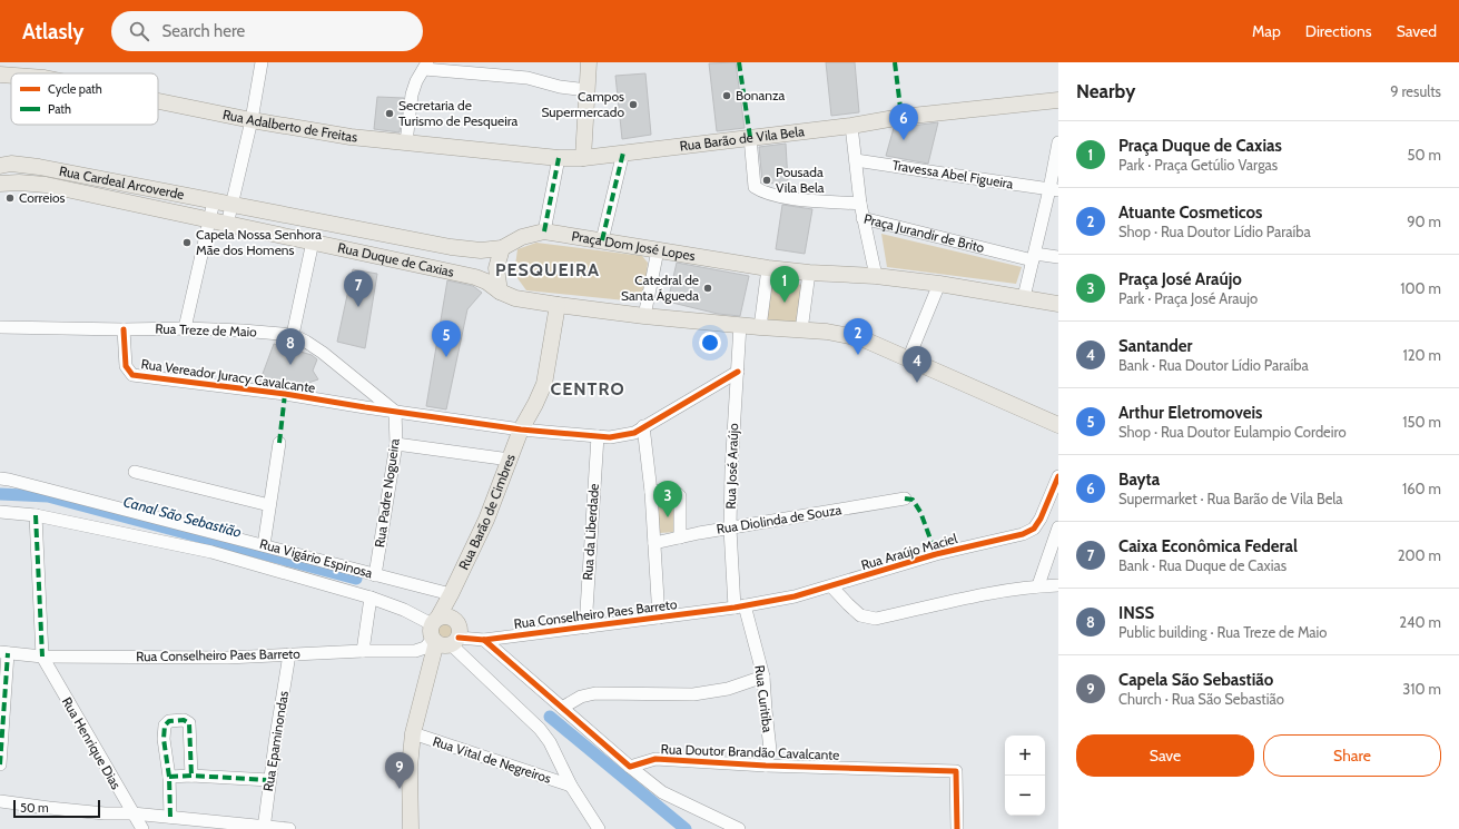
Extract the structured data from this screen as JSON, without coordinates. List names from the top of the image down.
{
  "streets": {
    "main road": [
      "Rua Adalberto de Freitas",
      "Rua Barão de Vila Bela",
      "Rua Cardeal Arcoverde",
      "Praça Dom José Lopes",
      "Rua Duque de Caxias",
      "Rua Barão de Cimbres"
    ],
    "street": [
      "Travessa Abel Figueira",
      "Praça Jurandir de Brito",
      "Rua Treze de Maio",
      "Rua Vereador Juracy Cavalcante",
      "Rua José Araújo",
      "Rua Padre Nogueira",
      "Rua Diolinda de Souza",
      "Rua da Liberdade",
      "Rua Araújo Maciel",
      "Rua Vigário Espinosa",
      "Rua Conselheiro Paes Barreto",
      "Rua Curitiba",
      "Rua Epaminondas",
      "Rua Henrique Dias",
      "Rua Doutor Brandão Cavalcante",
      "Rua Vital de Negreiros"
    ]
  },
  "crossings": [
    ["Rua Adalberto de Freitas", "Rua Barão de Vila Bela"],
    ["Rua Cardeal Arcoverde", "Rua Duque de Caxias"],
    ["Praça Jurandir de Brito", "Praça Dom José Lopes"],
    ["Praça Dom José Lopes", "Rua Duque de Caxias"],
    ["Rua Treze de Maio", "Rua Vereador Juracy Cavalcante"],
    ["Rua Treze de Maio", "Rua Padre Nogueira"],
    ["Rua Vereador Juracy Cavalcante", "Rua José Araújo"],
    ["Rua Vereador Juracy Cavalcante", "Rua Padre Nogueira"],
    ["Rua Vereador Juracy Cavalcante", "Rua Barão de Cimbres"],
    ["Rua Vereador Juracy Cavalcante", "Rua da Liberdade"],
    ["Rua José Araújo", "Rua Diolinda de Souza"],
    ["Rua José Araújo", "Rua Araújo Maciel"],
    ["Rua José Araújo", "Rua Conselheiro Paes Barreto"],
    ["Rua José Araújo", "Rua Curitiba"],
    ["Rua Padre Nogueira", "Rua Vigário Espinosa"],
    ["Rua Barão de Cimbres", "Rua Vigário Espinosa"],
    ["Rua Barão de Cimbres", "Rua Conselheiro Paes Barreto"],
    ["Rua da Liberdade", "Rua Conselheiro Paes Barreto"],
    ["Rua Araújo Maciel", "Rua Conselheiro Paes Barreto"],
    ["Rua Araújo Maciel", "Rua Curitiba"],
    ["Rua Vigário Espinosa", "Rua Conselheiro Paes Barreto"],
    ["Rua Conselheiro Paes Barreto", "Rua Curitiba"],
    ["Rua Conselheiro Paes Barreto", "Rua Epaminondas"],
    ["Rua Conselheiro Paes Barreto", "Rua Henrique Dias"],
    ["Rua Curitiba", "Rua Doutor Brandão Cavalcante"]
  ],
  "districts": ["PESQUEIRA", "CENTRO"],
  "water": ["Canal São Sebastião"],
  "places": [
    "Bonanza",
    "Campos Supermercado",
    "Secretaria de Turismo de Pesqueira",
    "Pousada Vila Bela",
    "Correios",
    "Capela Nossa Senhora Mãe dos Homens",
    "Catedral de Santa Águeda"
  ],
  "legend": ["Cycle path", "Path"],
  "scale_bar": "50 m",
  "page": {
    "header": "Atlasly",
    "search": "Search here",
    "nav": ["Map", "Directions", "Saved"],
    "heading": ["Nearby", "9 results"],
    "pins": [
      "6",
      "1",
      "7",
      "2",
      "5",
      "8",
      "4",
      "3",
      "9"
    ],
    "list": [
      {
        "mark": "1",
        "name": "Praça Duque de Caxias",
        "note": "Park · Praça Getúlio Vargas",
        "value": "50 m"
      },
      {
        "mark": "2",
        "name": "Atuante Cosmeticos",
        "note": "Shop · Rua Doutor Lídio Paraíba",
        "value": "90 m"
      },
      {
        "mark": "3",
        "name": "Praça José Araújo",
        "note": "Park · Praça José Araujo",
        "value": "100 m"
      },
      {
        "mark": "4",
        "name": "Santander",
        "note": "Bank · Rua Doutor Lídio Paraíba",
        "value": "120 m"
      },
      {
        "mark": "5",
        "name": "Arthur Eletromoveis",
        "note": "Shop · Rua Doutor Eulampio Cordeiro",
        "value": "150 m"
      },
      {
        "mark": "6",
        "name": "Bayta",
        "note": "Supermarket · Rua Barão de Vila Bela",
        "value": "160 m"
      },
      {
        "mark": "7",
        "name": "Caixa Econômica Federal",
        "note": "Bank · Rua Duque de Caxias",
        "value": "200 m"
      },
      {
        "mark": "8",
        "name": "INSS",
        "note": "Public building · Rua Treze de Maio",
        "value": "240 m"
      },
      {
        "mark": "9",
        "name": "Capela São Sebastião",
        "note": "Church · Rua São Sebastião",
        "value": "310 m"
      }
    ],
    "buttons": ["Save", "Share"],
    "map_buttons": ["+", "−"],
    "scale": "50 m"
  }
}
